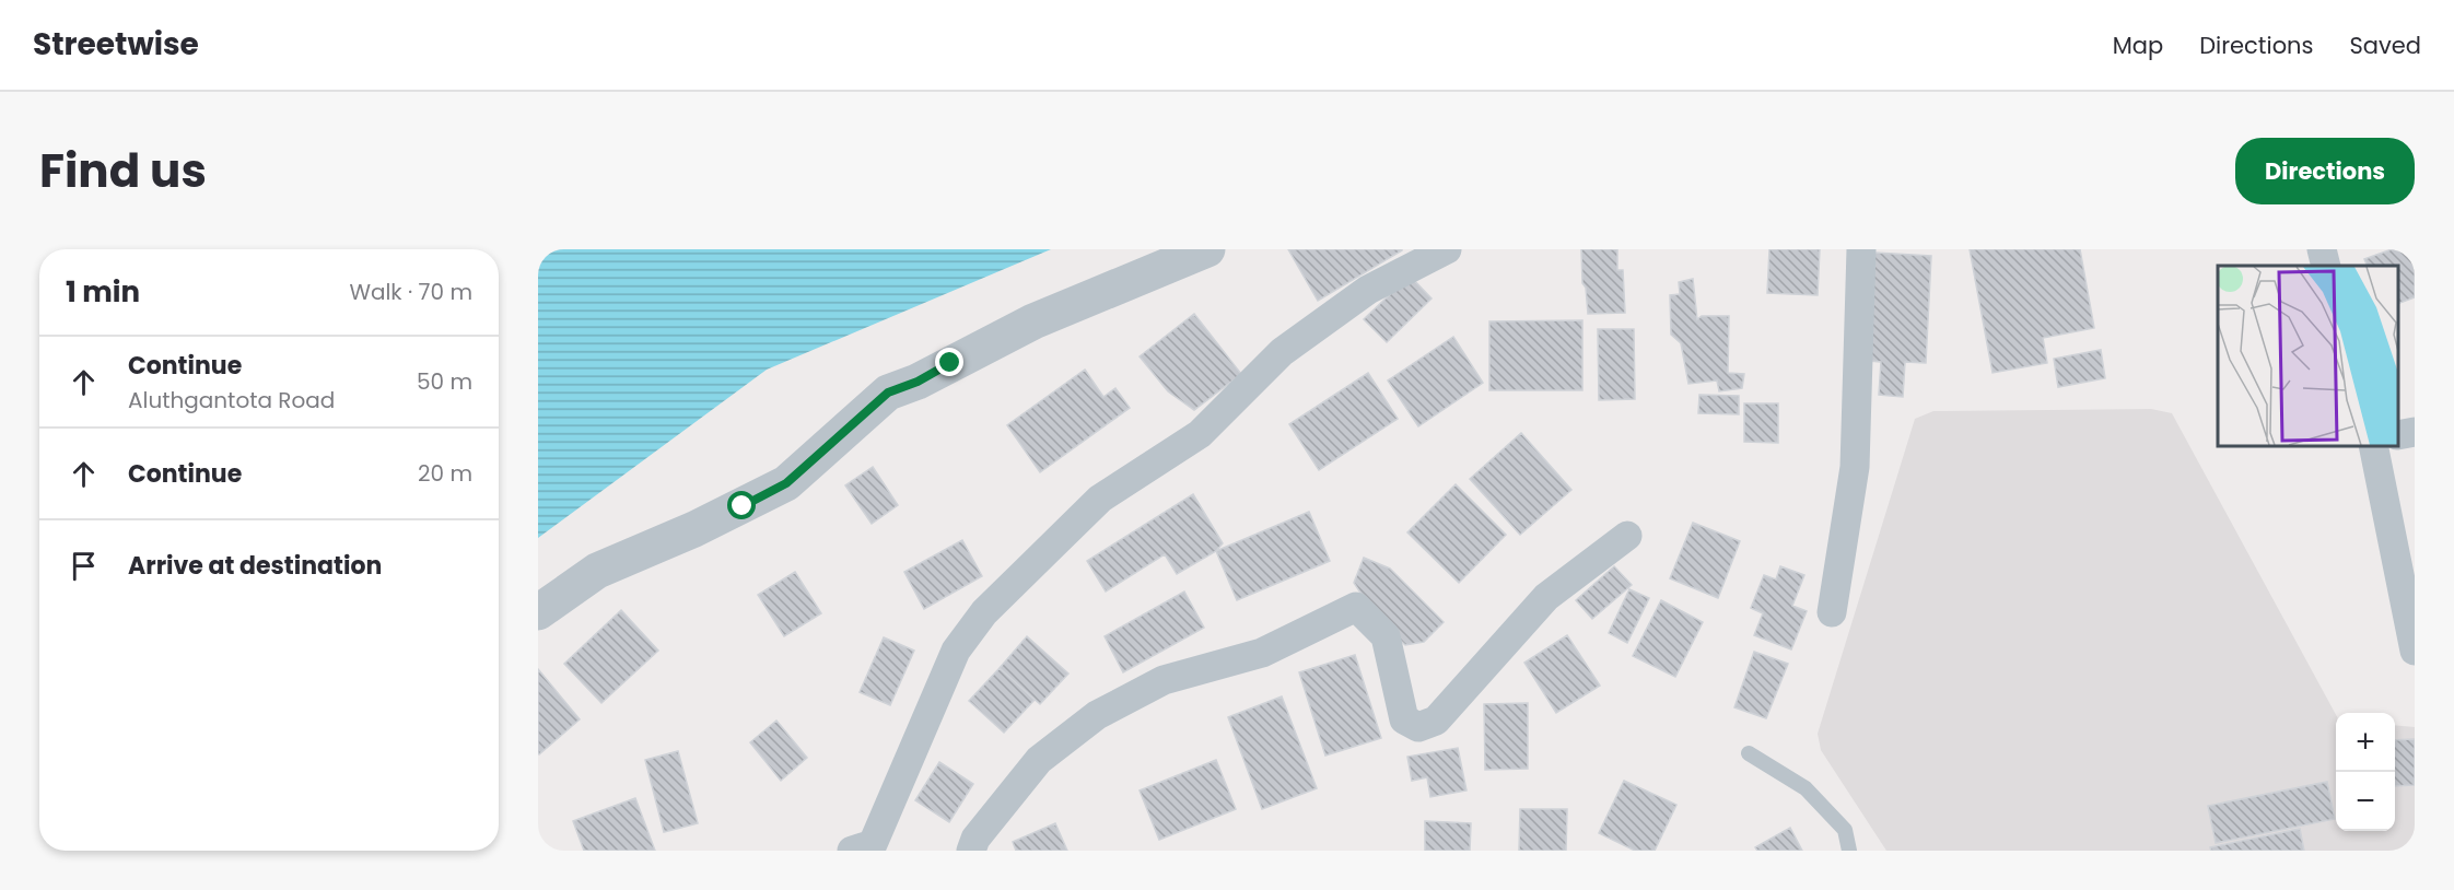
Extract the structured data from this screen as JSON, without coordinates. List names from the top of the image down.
{
  "page": {
    "header": "Streetwise",
    "nav": ["Map", "Directions", "Saved"],
    "title": "Find us",
    "buttons": "Directions",
    "heading": ["1 min", "Walk · 70 m"],
    "list": [
      ["Continue", "Aluthgantota Road", "50 m"],
      ["Continue", "20 m"],
      "Arrive at destination"
    ],
    "map_buttons": ["+", "−"]
  }
}
